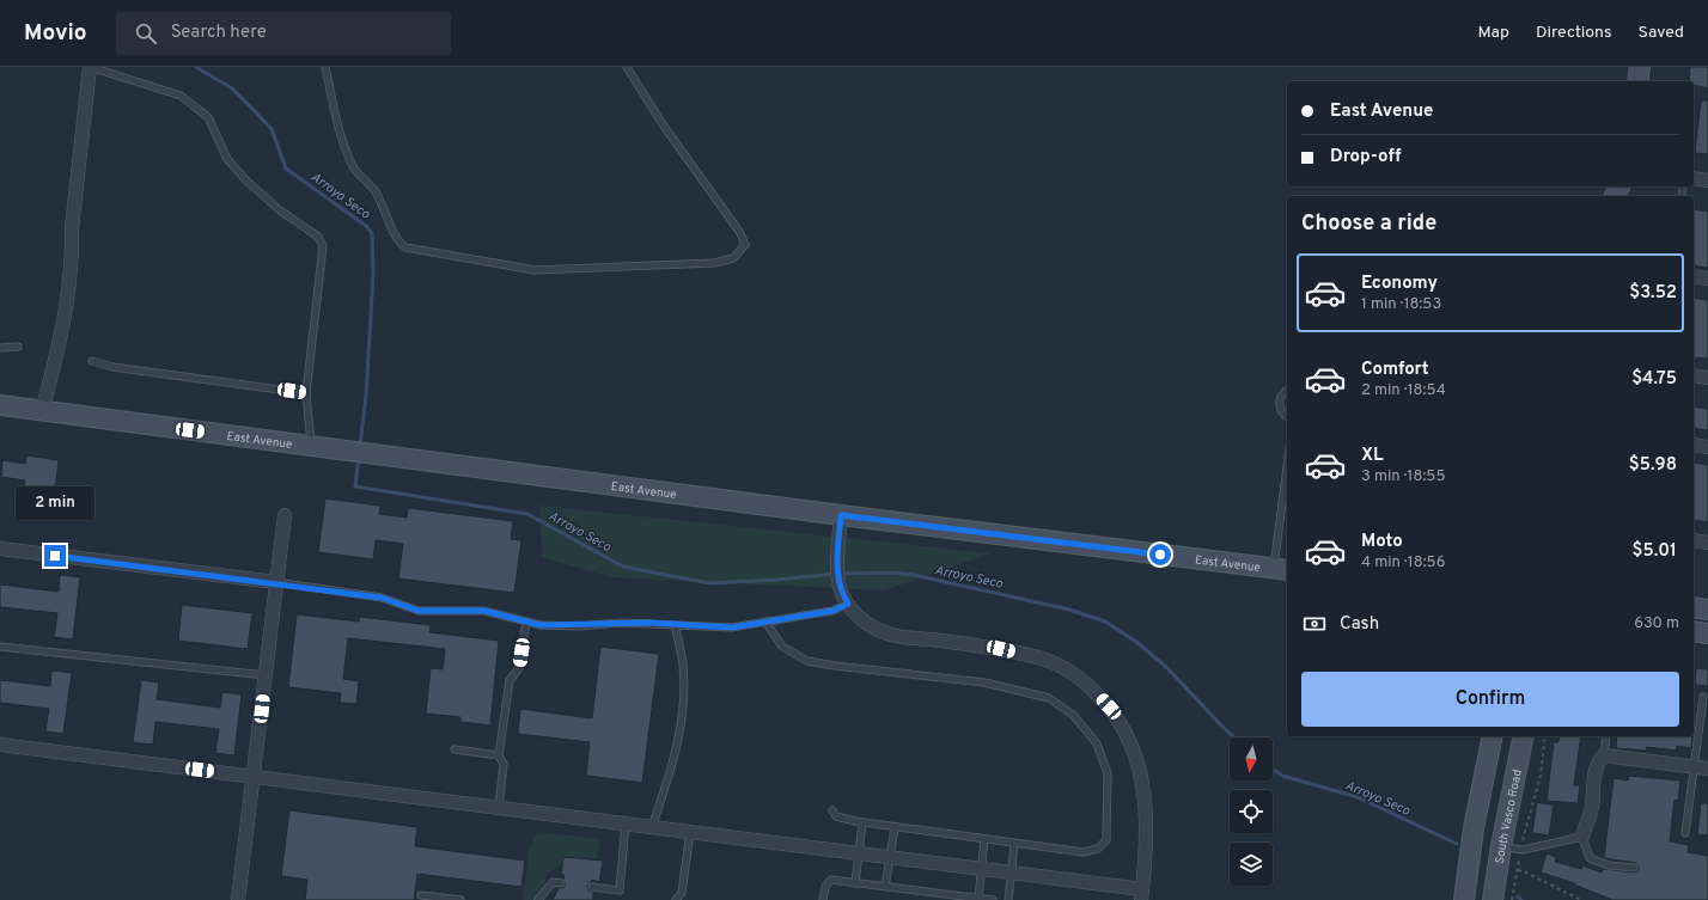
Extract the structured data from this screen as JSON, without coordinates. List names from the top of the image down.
{
  "streets": {
    "street": ["East Avenue", "South Vasco Road"]
  },
  "water": ["Arroyo Seco"],
  "north": "bottom",
  "page": {
    "header": "Movio",
    "search": "Search here",
    "nav": ["Map", "Directions", "Saved"],
    "banner": ["East Avenue", "Drop-off"],
    "heading": "Choose a ride",
    "list": [
      {
        "name": "Economy",
        "note": "1 min · 18:53",
        "value": "$3.52"
      },
      {
        "name": "Comfort",
        "note": "2 min · 18:54",
        "value": "$4.75"
      },
      {
        "name": "XL",
        "note": "3 min · 18:55",
        "value": "$5.98"
      },
      {
        "name": "Moto",
        "note": "4 min · 18:56",
        "value": "$5.01"
      }
    ],
    "bubble": "2 min",
    "pay": ["Cash", "630 m"],
    "buttons": "Confirm"
  }
}
